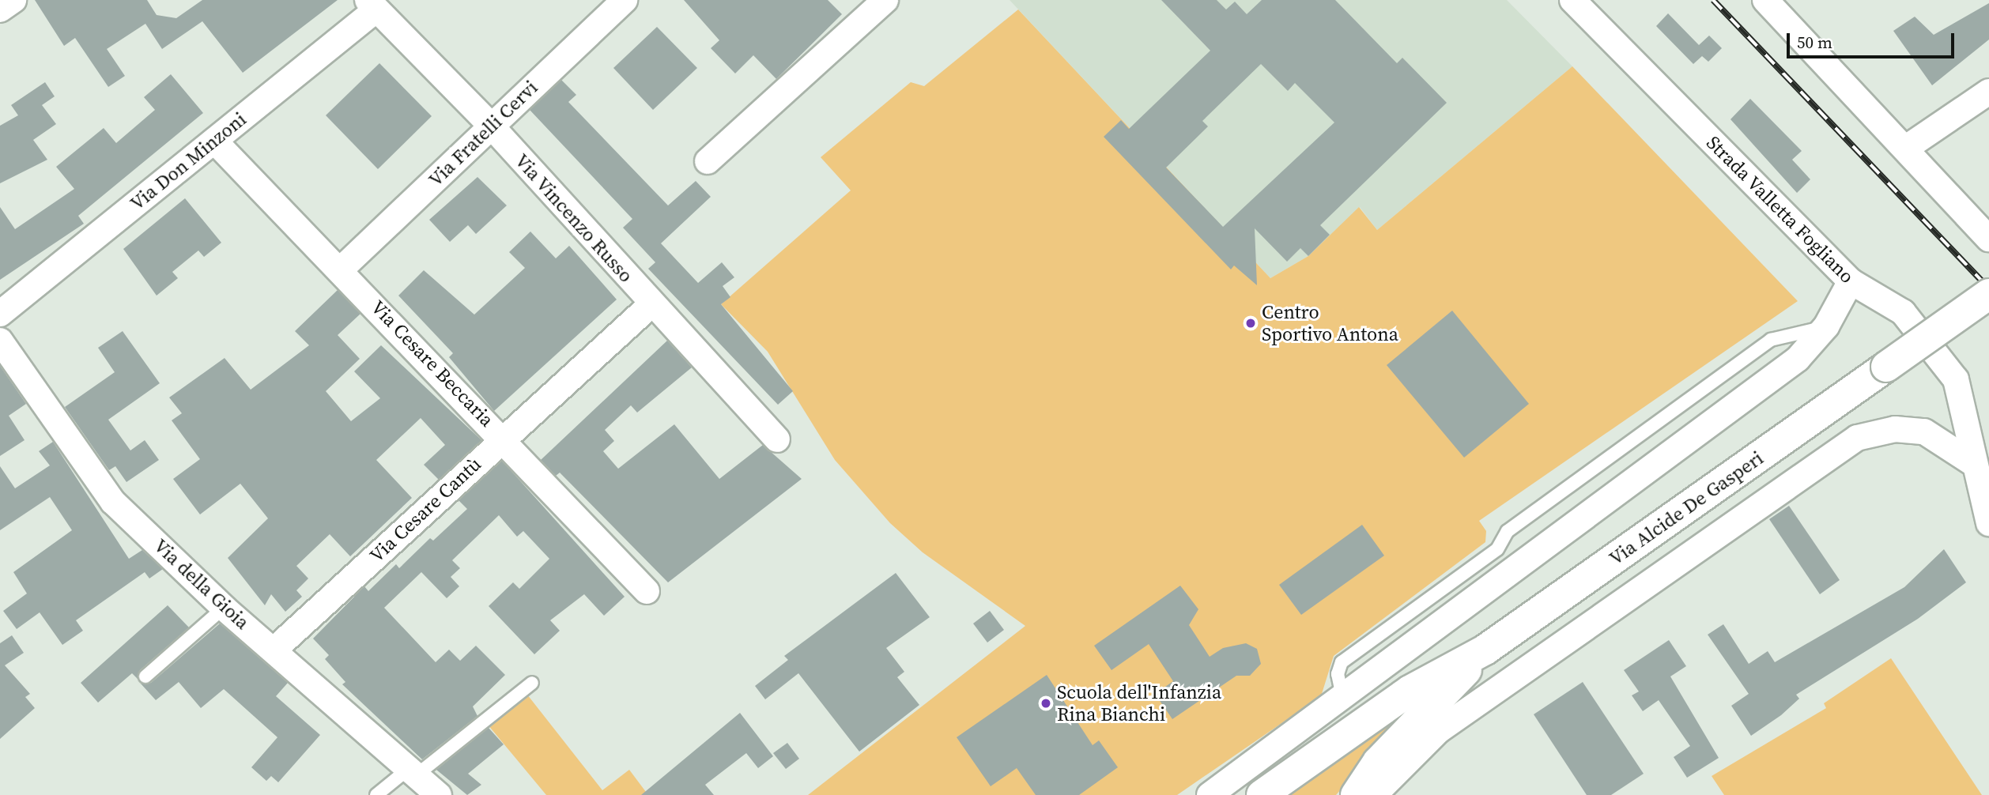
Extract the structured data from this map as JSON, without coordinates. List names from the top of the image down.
{
  "streets": {
    "main road": ["Via Alcide De Gasperi"],
    "street": [
      "Via Fratelli Cervi",
      "Via Don Minzoni",
      "Strada Valletta Fogliano",
      "Via Vincenzo Russo",
      "Via Cesare Beccaria",
      "Via Cesare Cantù",
      "Via della Gioia"
    ]
  },
  "crossings": [
    ["Via Fratelli Cervi", "Via Vincenzo Russo"],
    ["Via Fratelli Cervi", "Via Cesare Beccaria"],
    ["Via Don Minzoni", "Via Vincenzo Russo"],
    ["Via Don Minzoni", "Via Cesare Beccaria"],
    ["Via Vincenzo Russo", "Via Cesare Cantù"],
    ["Via Cesare Beccaria", "Via Cesare Cantù"],
    ["Via Cesare Cantù", "Via della Gioia"]
  ],
  "places": ["Centro Sportivo Antona", "Scuola dell'Infanzia Rina Bianchi"],
  "scale_bar": "50 m"
}
